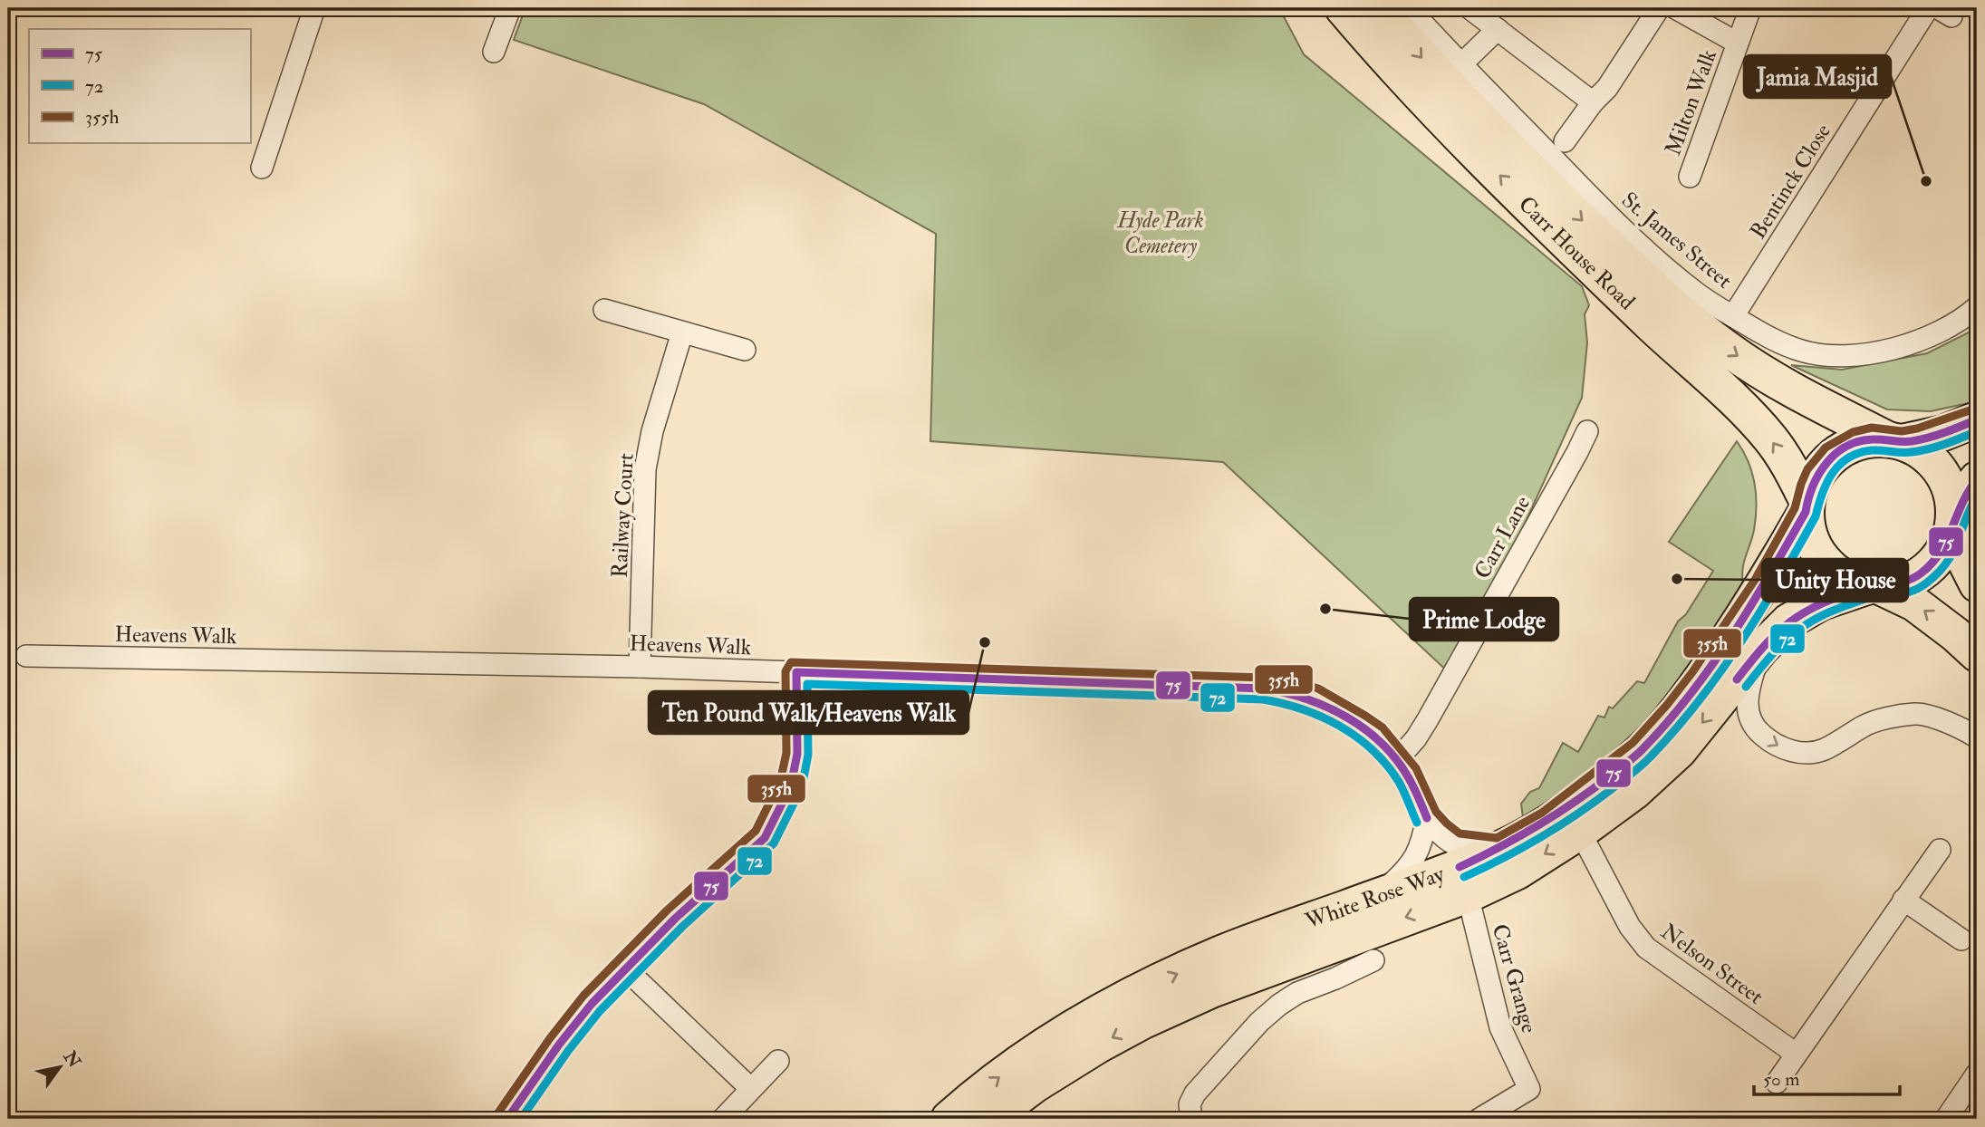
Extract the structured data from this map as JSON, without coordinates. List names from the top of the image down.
{
  "streets": {
    "highway": ["Carr House Road", "White Rose Way"],
    "street": [
      "Milton Walk",
      "Bentinck Close",
      "St. James Street",
      "Railway Court",
      "Carr Lane",
      "Heavens Walk",
      "Nelson Street",
      "Carr Grange"
    ]
  },
  "crossings": [
    ["Bentinck Close", "St. James Street"],
    ["Carr House Road", "White Rose Way"],
    ["Railway Court", "Heavens Walk"],
    ["Carr Lane", "Heavens Walk"],
    ["White Rose Way", "Nelson Street"],
    ["White Rose Way", "Carr Grange"]
  ],
  "parks": ["Hyde Park Cemetery"],
  "places": [
    "Jamia Masjid",
    "Unity House",
    "Prime Lodge",
    "Ten Pound Walk/Heavens Walk"
  ],
  "lines": ["transit line 355h", "transit line 75", "transit line 72"],
  "legend": ["75", "72", "355h"],
  "scale_bar": "50 m",
  "north": "top right"
}
